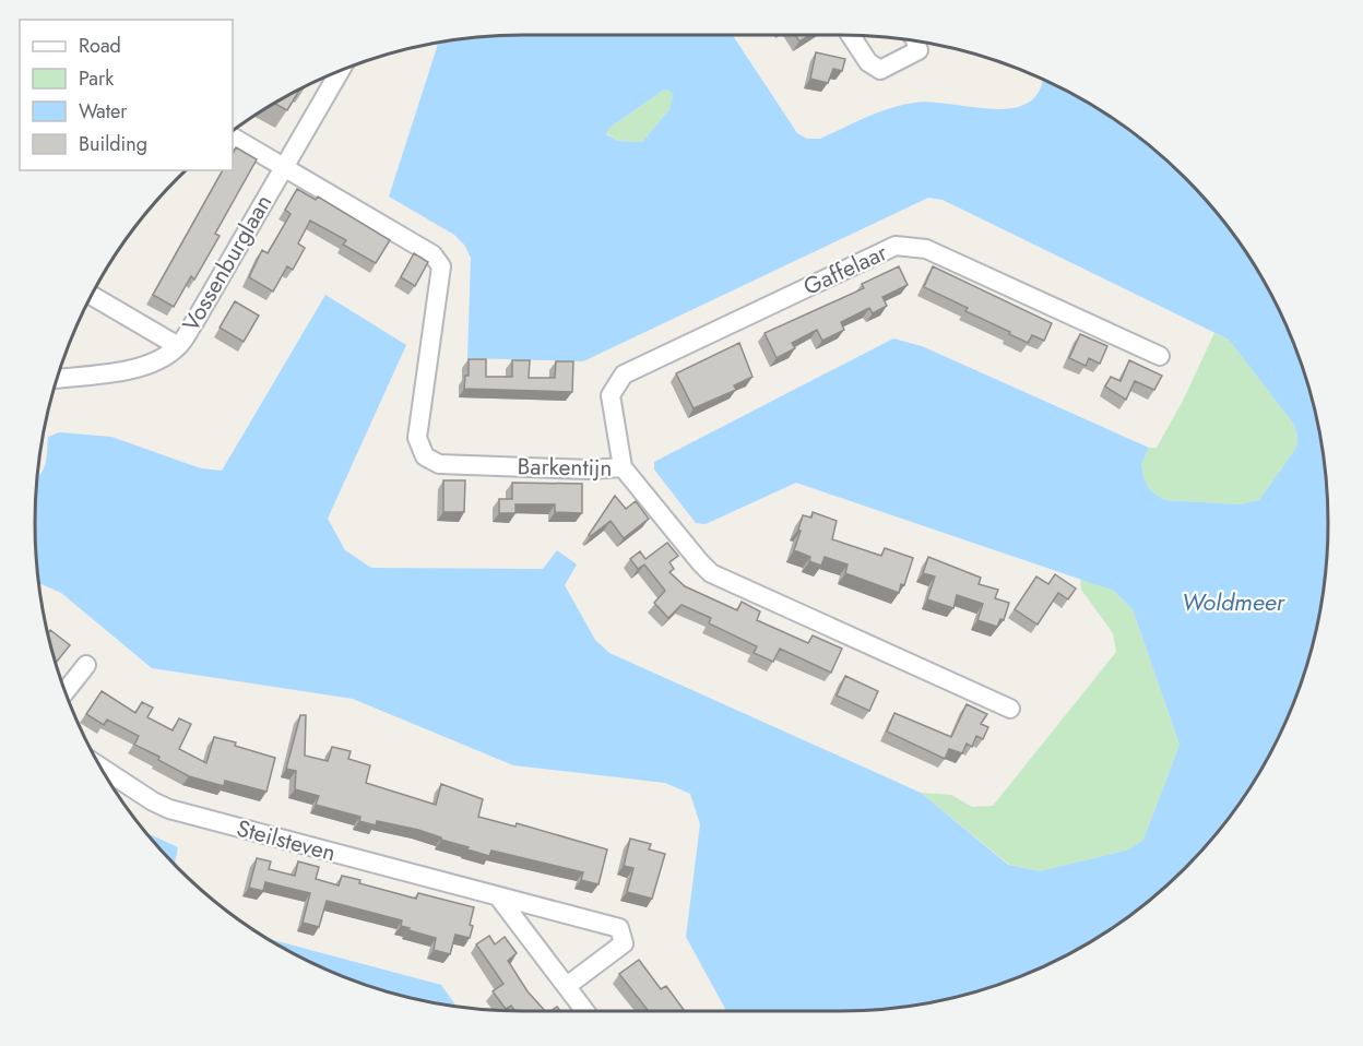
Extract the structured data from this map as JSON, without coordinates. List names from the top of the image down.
{
  "streets": {
    "street": [
      "Vossenburglaan",
      "Gaffelaar",
      "Barkentijn",
      "Steilsteven"
    ]
  },
  "crossings": [
    ["Vossenburglaan", "Barkentijn"],
    ["Gaffelaar", "Barkentijn"]
  ],
  "water": ["Woldmeer"],
  "legend": [
    "Road",
    "Park",
    "Water",
    "Building"
  ]
}
